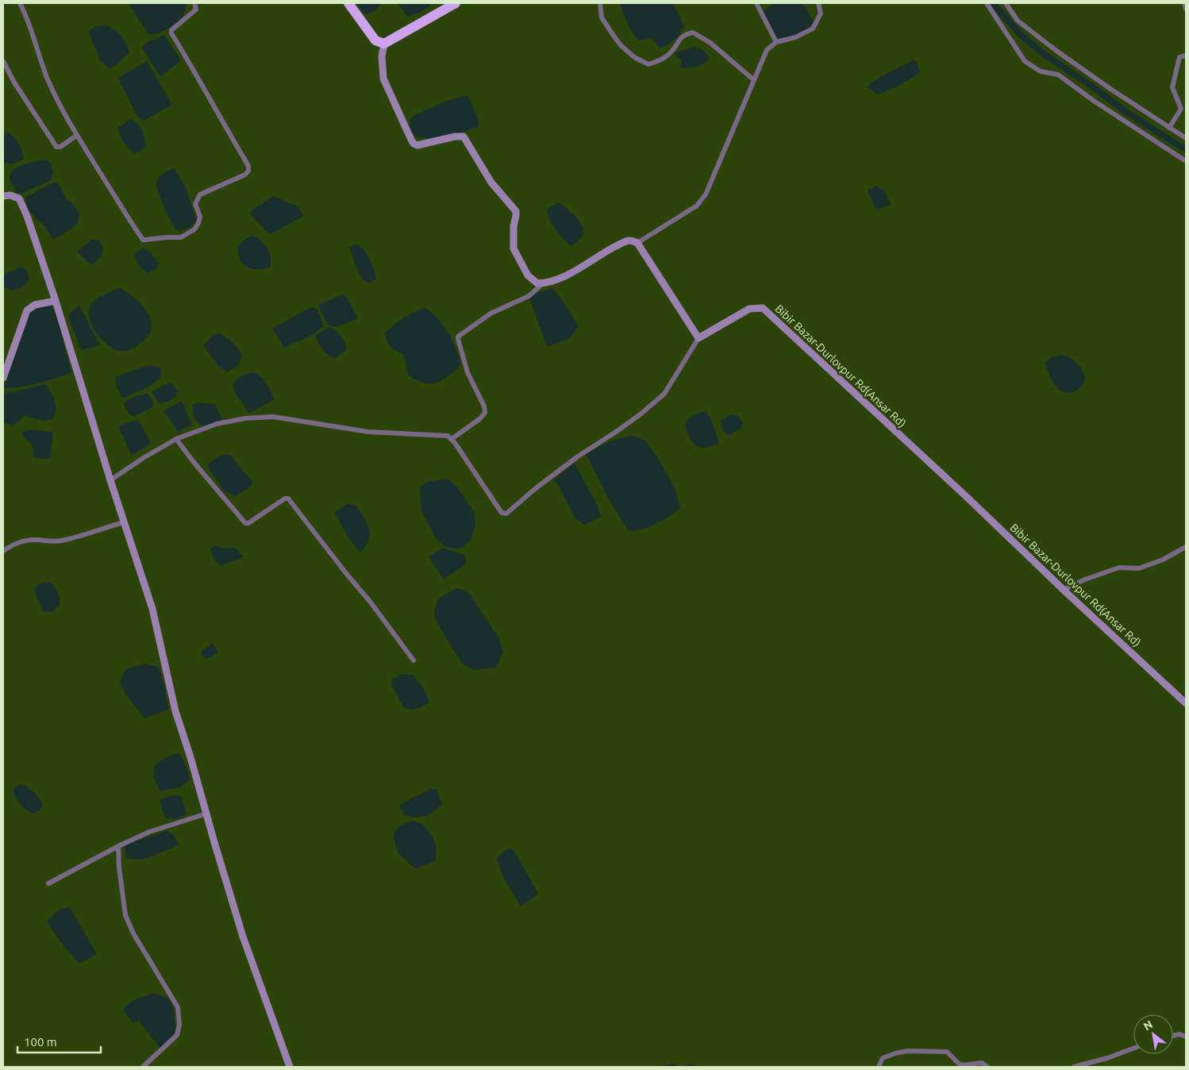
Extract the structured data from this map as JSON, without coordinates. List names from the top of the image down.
{
  "streets": {
    "street": ["Bibir Bazar-Durlovpur Rd(Ansar Rd)"]
  },
  "scale_bar": "100 m",
  "north": "top left"
}
